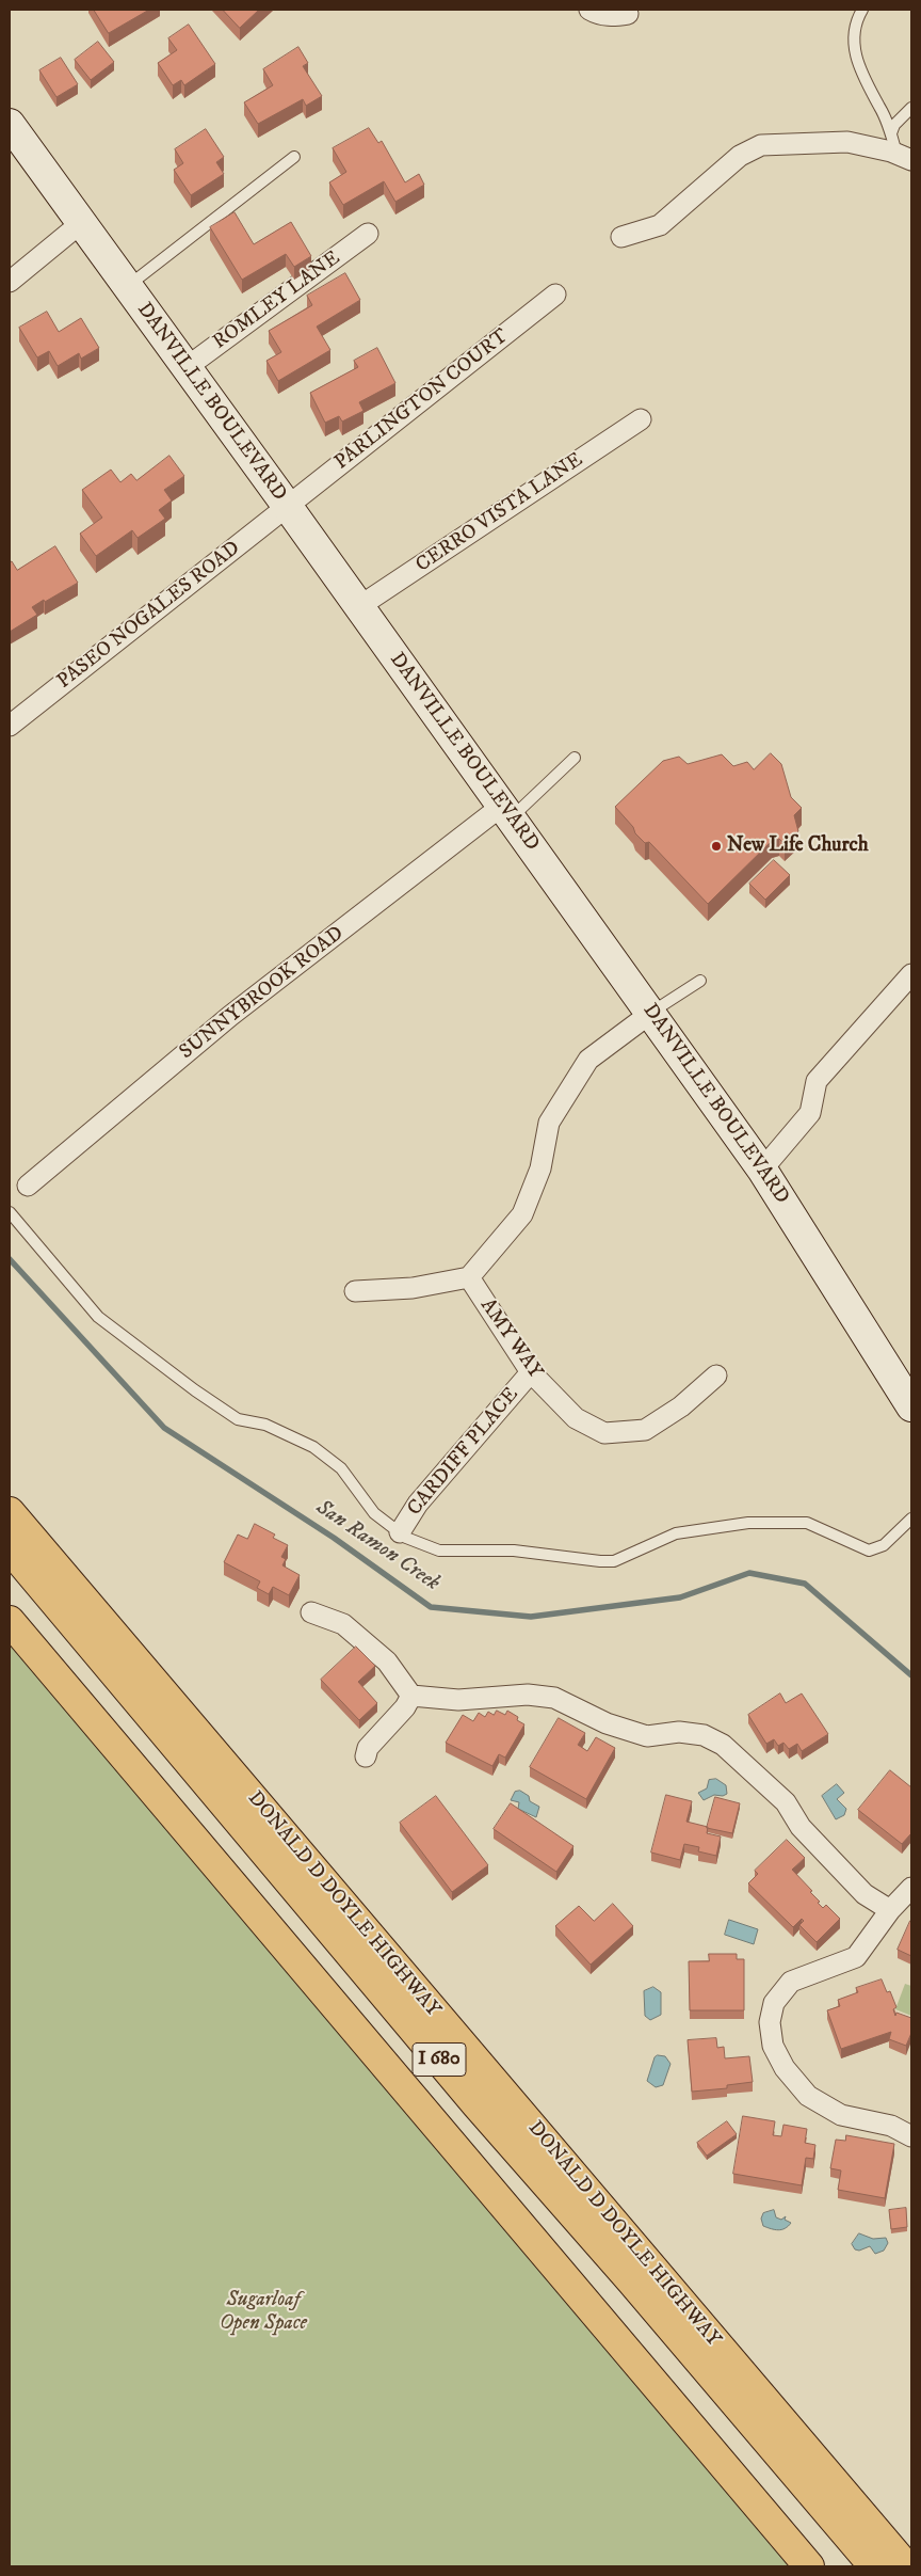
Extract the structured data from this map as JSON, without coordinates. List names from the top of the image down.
{
  "streets": {
    "highway": ["DONALD D DOYLE HIGHWAY", "I 680"],
    "main road": ["DANVILLE BOULEVARD"],
    "street": [
      "ROMLEY LANE",
      "PARLINGTON COURT",
      "CERRO VISTA LANE",
      "PASEO NOGALES ROAD",
      "SUNNYBROOK ROAD",
      "AMY WAY",
      "CARDIFF PLACE"
    ]
  },
  "crossings": [
    ["ROMLEY LANE", "DANVILLE BOULEVARD"],
    ["PARLINGTON COURT", "DANVILLE BOULEVARD"],
    ["PARLINGTON COURT", "PASEO NOGALES ROAD"],
    ["DANVILLE BOULEVARD", "CERRO VISTA LANE"],
    ["DANVILLE BOULEVARD", "PASEO NOGALES ROAD"],
    ["DANVILLE BOULEVARD", "SUNNYBROOK ROAD"],
    ["AMY WAY", "CARDIFF PLACE"]
  ],
  "water": ["San Ramon Creek"],
  "parks": ["Sugarloaf Open Space"],
  "places": ["New Life Church"]
}
